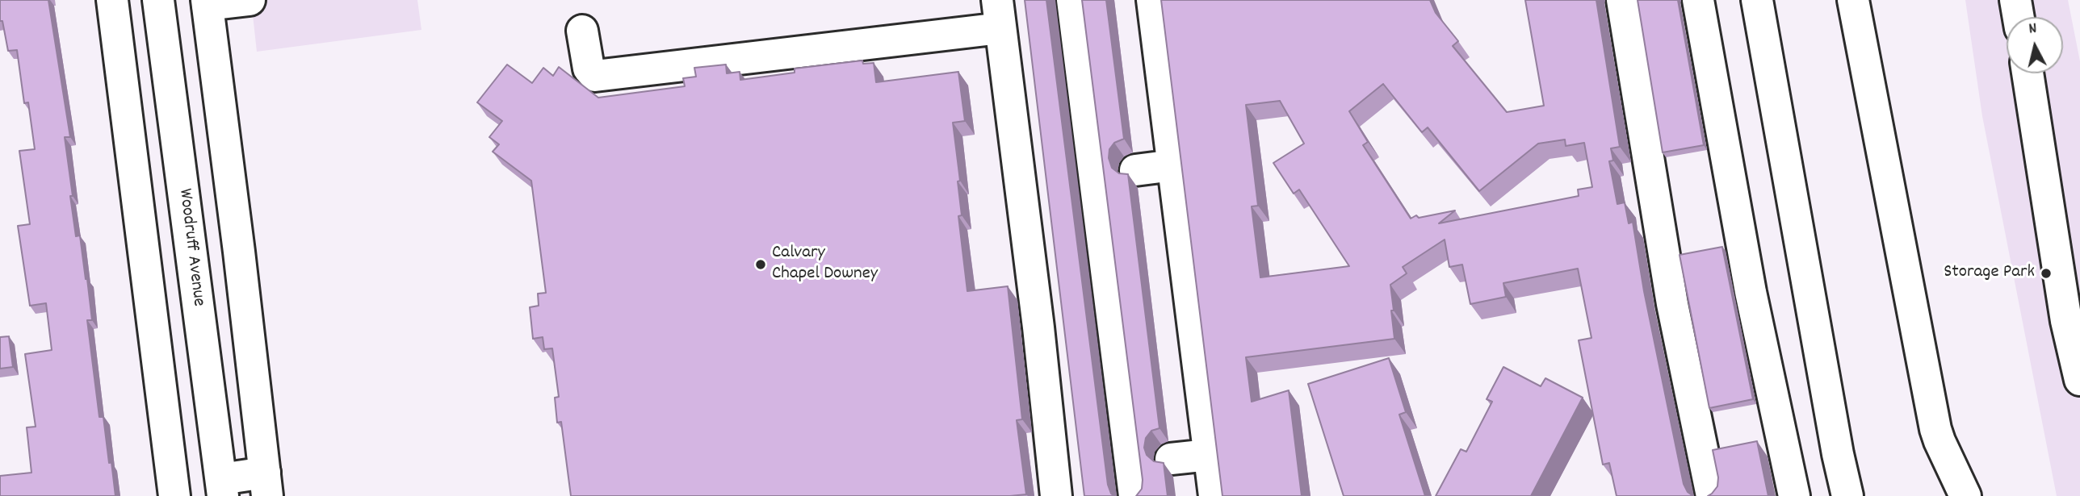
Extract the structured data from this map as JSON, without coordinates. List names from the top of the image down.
{
  "streets": {
    "main road": ["Woodruff Avenue"]
  },
  "places": ["Calvary Chapel Downey", "Storage Park"],
  "north": "top"
}
